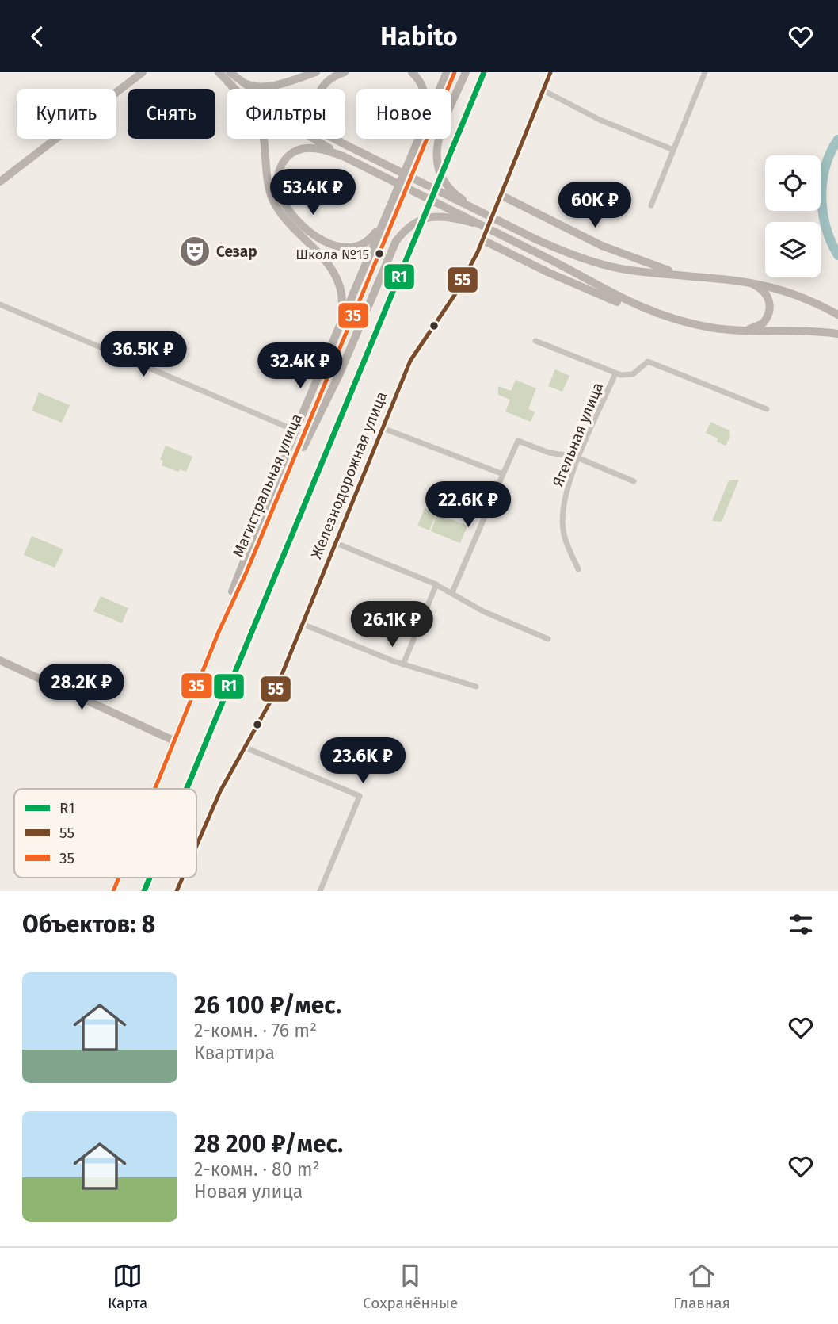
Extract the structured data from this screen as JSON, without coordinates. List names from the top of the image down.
{
  "streets": {
    "main road": ["Магистральная улица"],
    "street": ["Ягельная улица", "Железнодорожная улица"]
  },
  "places": {
    "theatre": ["Сезар"],
    "other": ["Школа №15"]
  },
  "lines": ["transit line R1", "transit line 55", "transit line 35"],
  "legend": ["R1", "55", "35"],
  "page": {
    "header": "Habito",
    "chip": [
      "Купить",
      "Снять",
      "Фильтры",
      "Новое"
    ],
    "price": [
      "53.4K ₽",
      "60K ₽",
      "36.5K ₽",
      "32.4K ₽",
      "22.6K ₽",
      "26.1K ₽",
      "28.2K ₽",
      "23.6K ₽"
    ],
    "heading": "Объектов: 8",
    "list": [
      {
        "name": "26 100 ₽/мес.",
        "note": "2-комн. · 76 m² · Квартира"
      },
      {
        "name": "28 200 ₽/мес.",
        "note": "2-комн. · 80 m² · Новая улица"
      }
    ],
    "tabs": ["Карта", "Сохранённые", "Главная"]
  }
}
